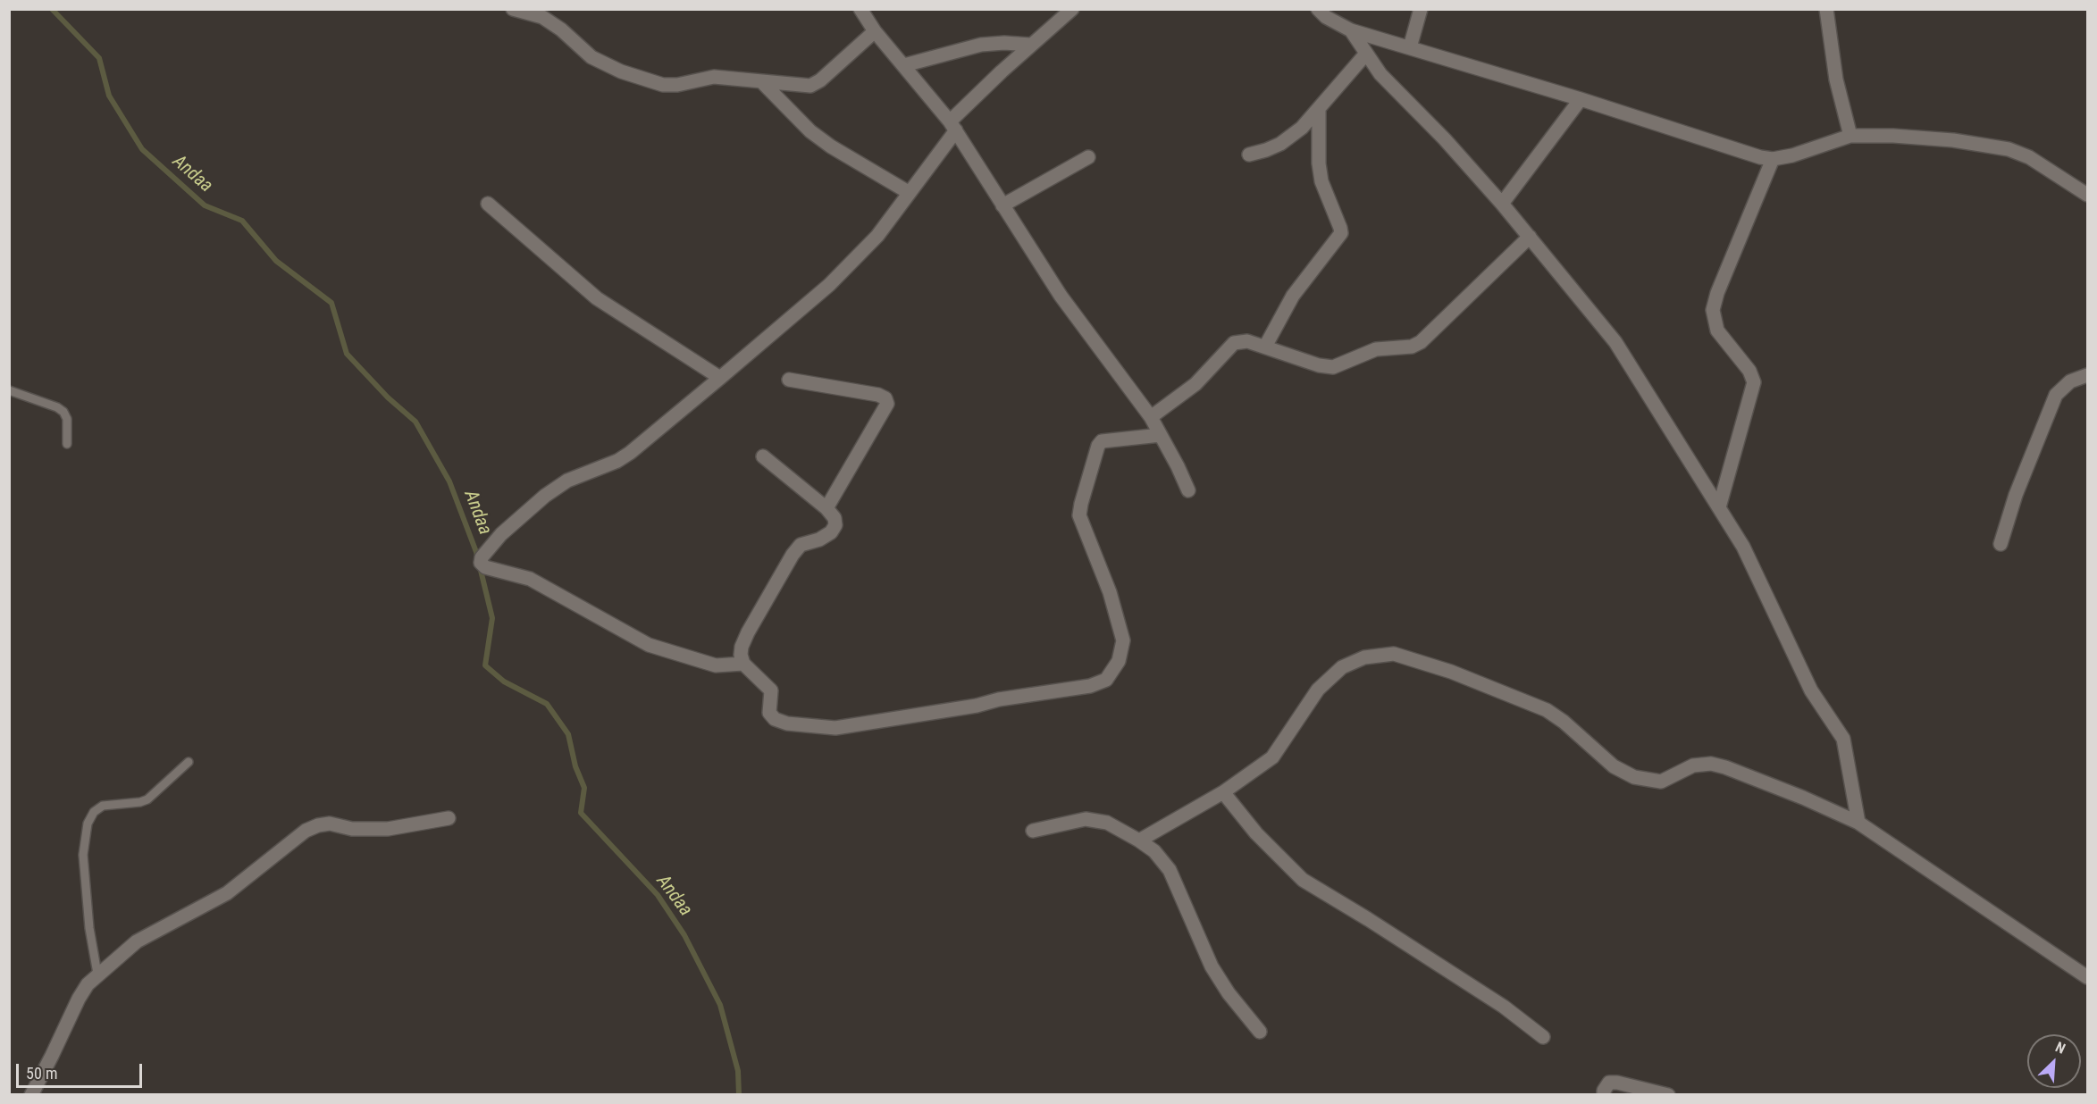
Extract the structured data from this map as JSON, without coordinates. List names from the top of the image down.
{
  "water": ["Andaa"],
  "scale_bar": "50 m",
  "north": "top right"
}
